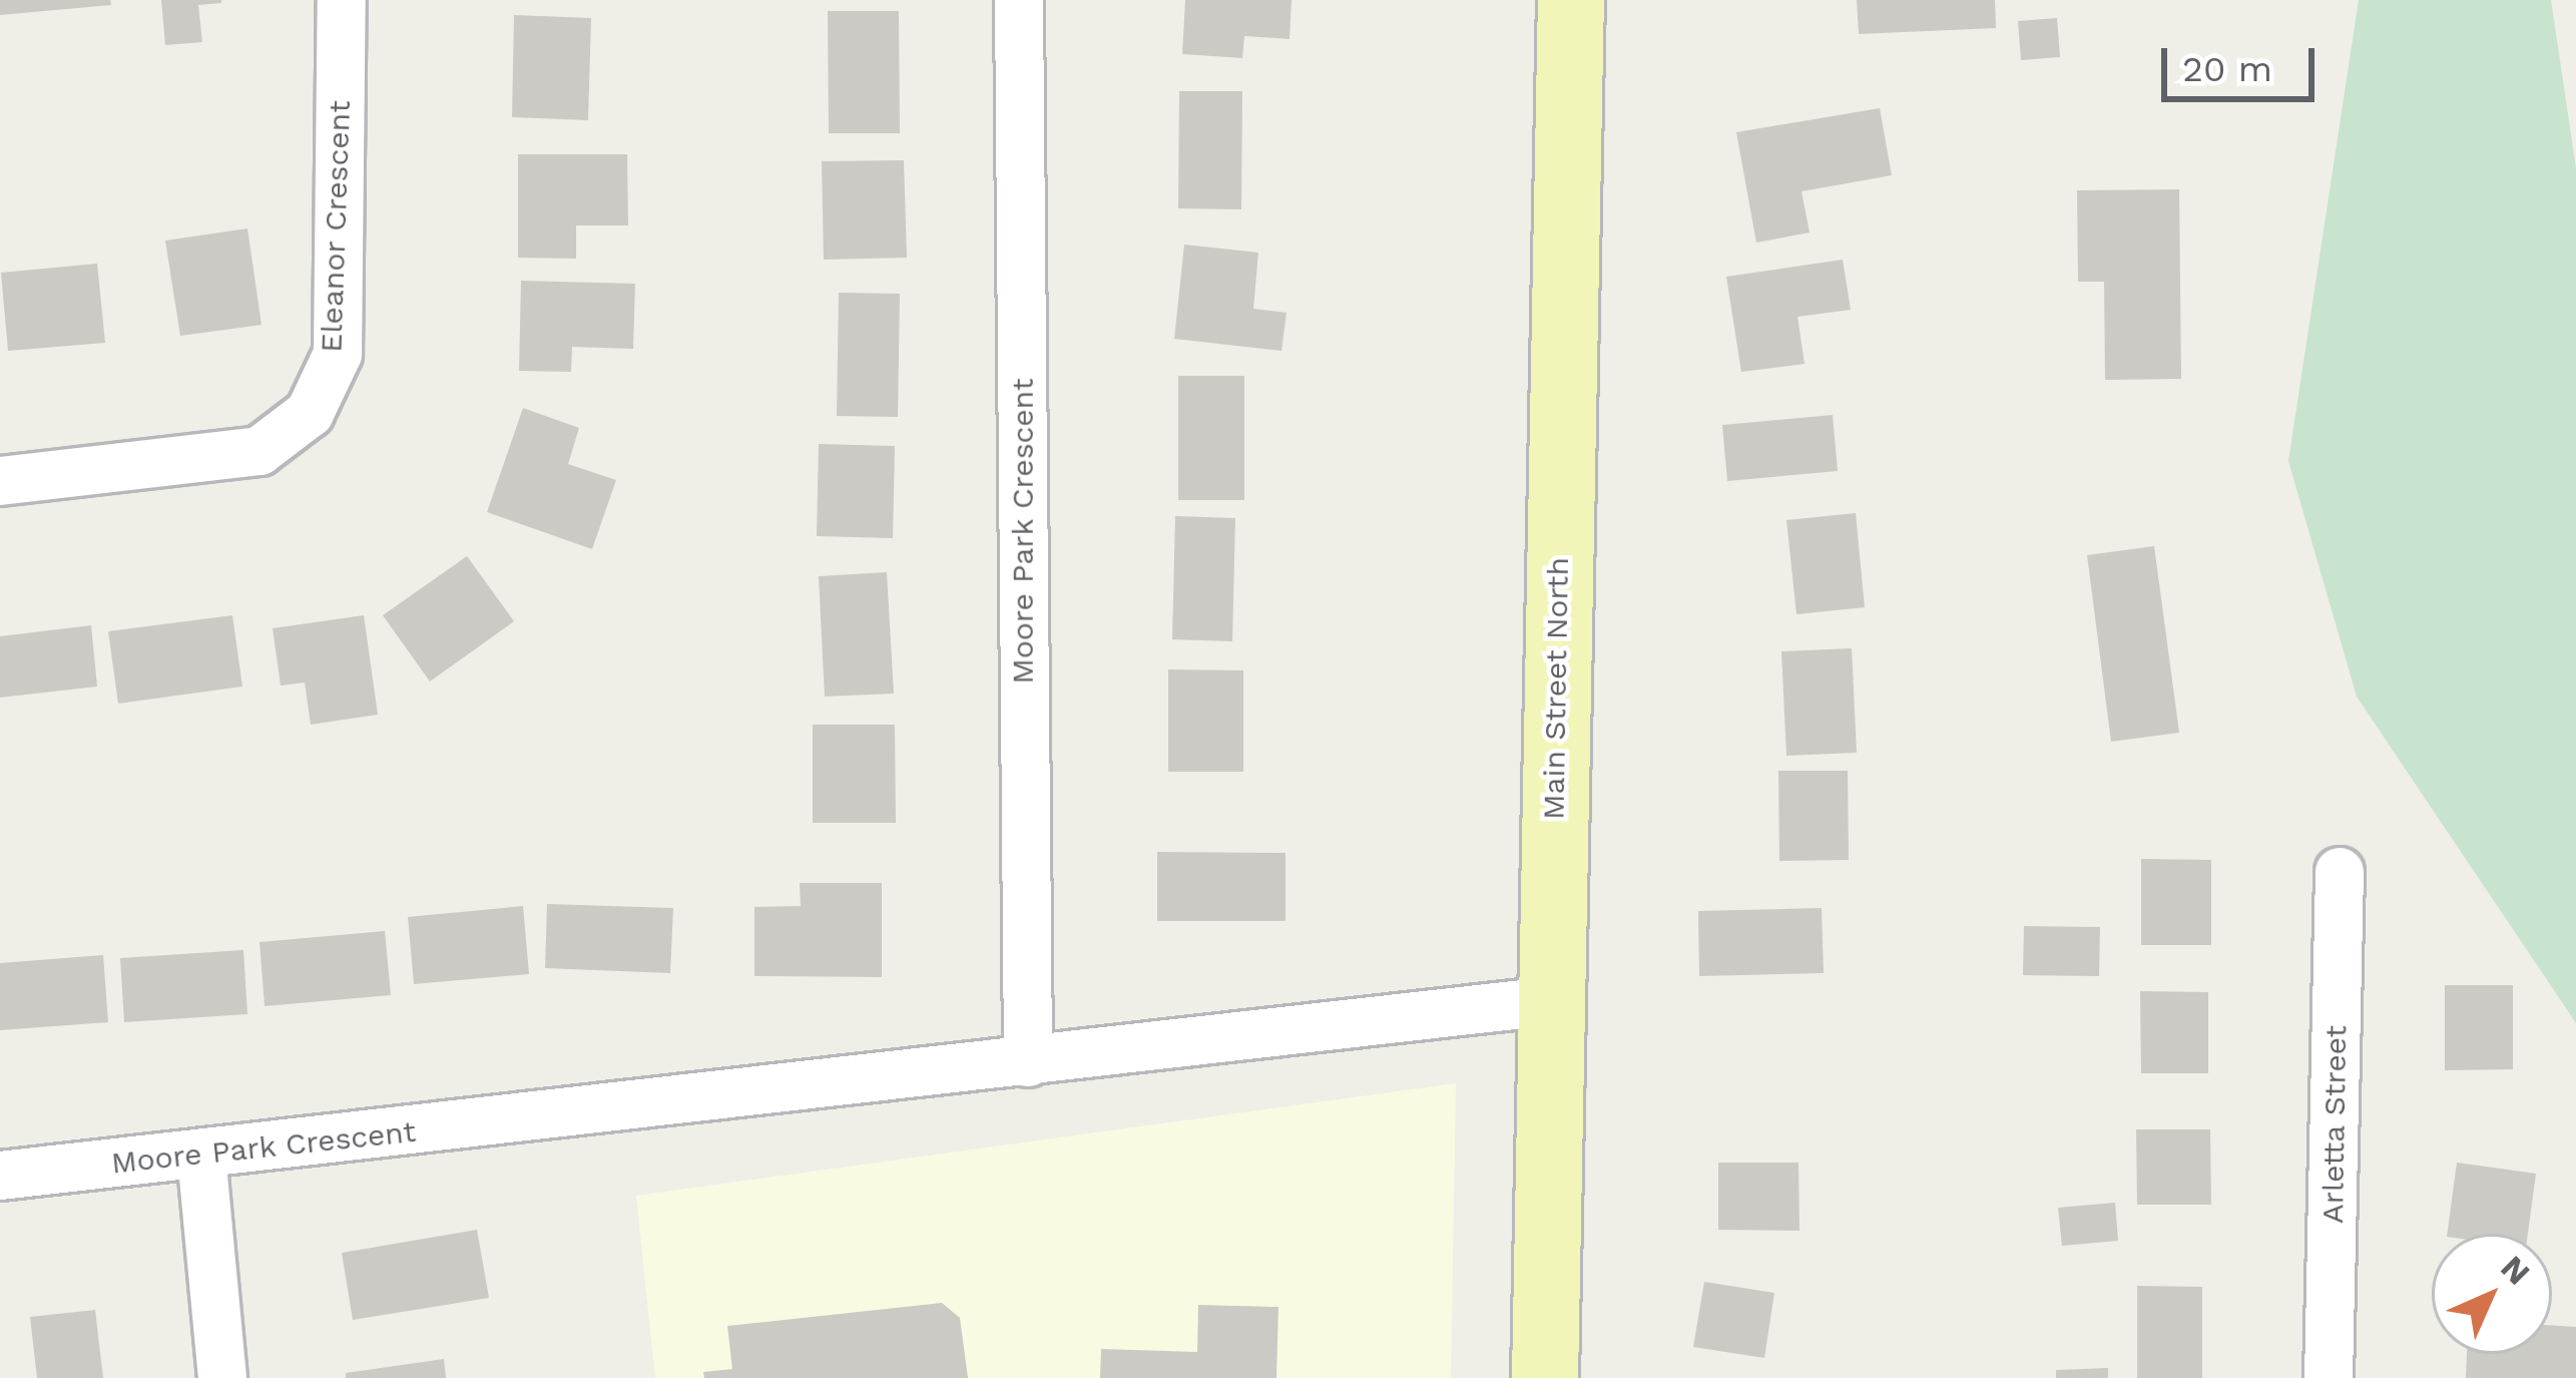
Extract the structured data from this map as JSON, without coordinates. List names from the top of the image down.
{
  "streets": {
    "main road": ["Main Street North"],
    "street": ["Eleanor Crescent", "Moore Park Crescent", "Arletta Street"]
  },
  "crossings": [
    ["Moore Park Crescent", "Main Street North"]
  ],
  "scale_bar": "20 m",
  "north": "top right"
}
